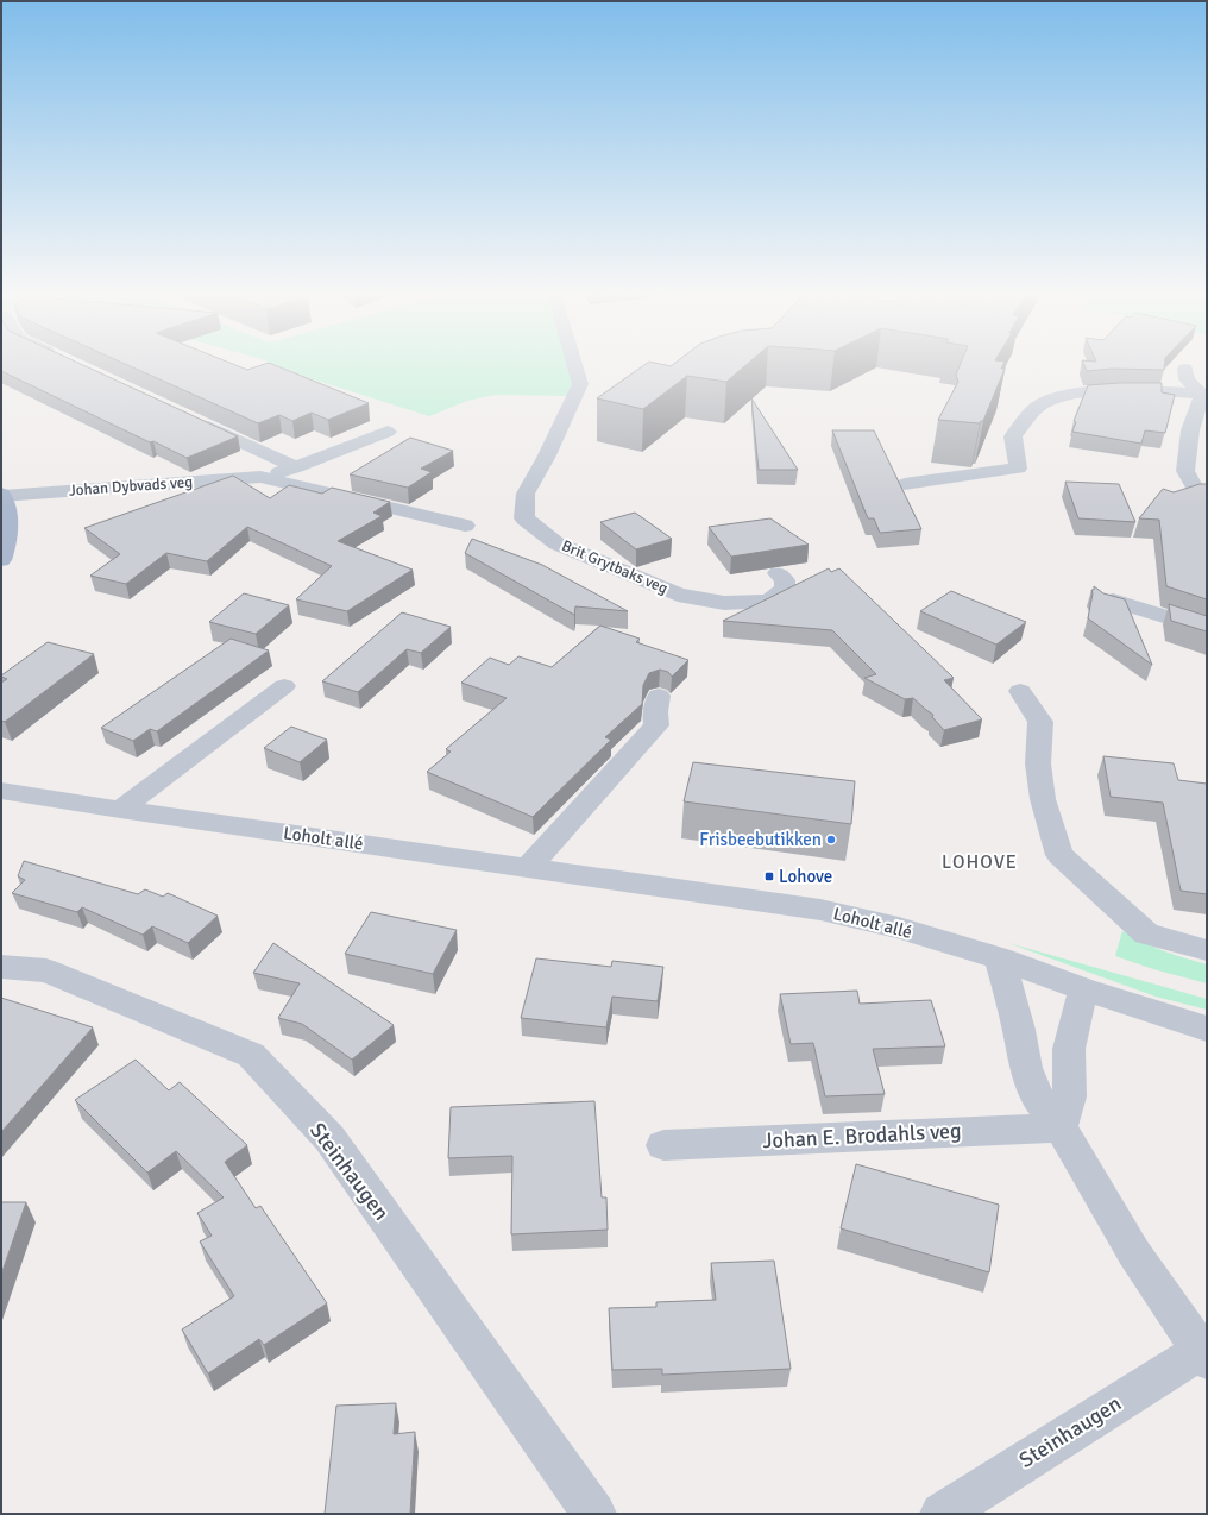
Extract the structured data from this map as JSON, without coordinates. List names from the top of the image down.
{
  "streets": {
    "street": [
      "Johan Dybvads veg",
      "Brit Grytbaks veg",
      "Loholt allé",
      "Johan E. Brodahls veg",
      "Steinhaugen"
    ]
  },
  "districts": ["LOHOVE"],
  "places": {
    "other": ["Frisbeebutikken"],
    "transit": ["Lohove"]
  }
}
